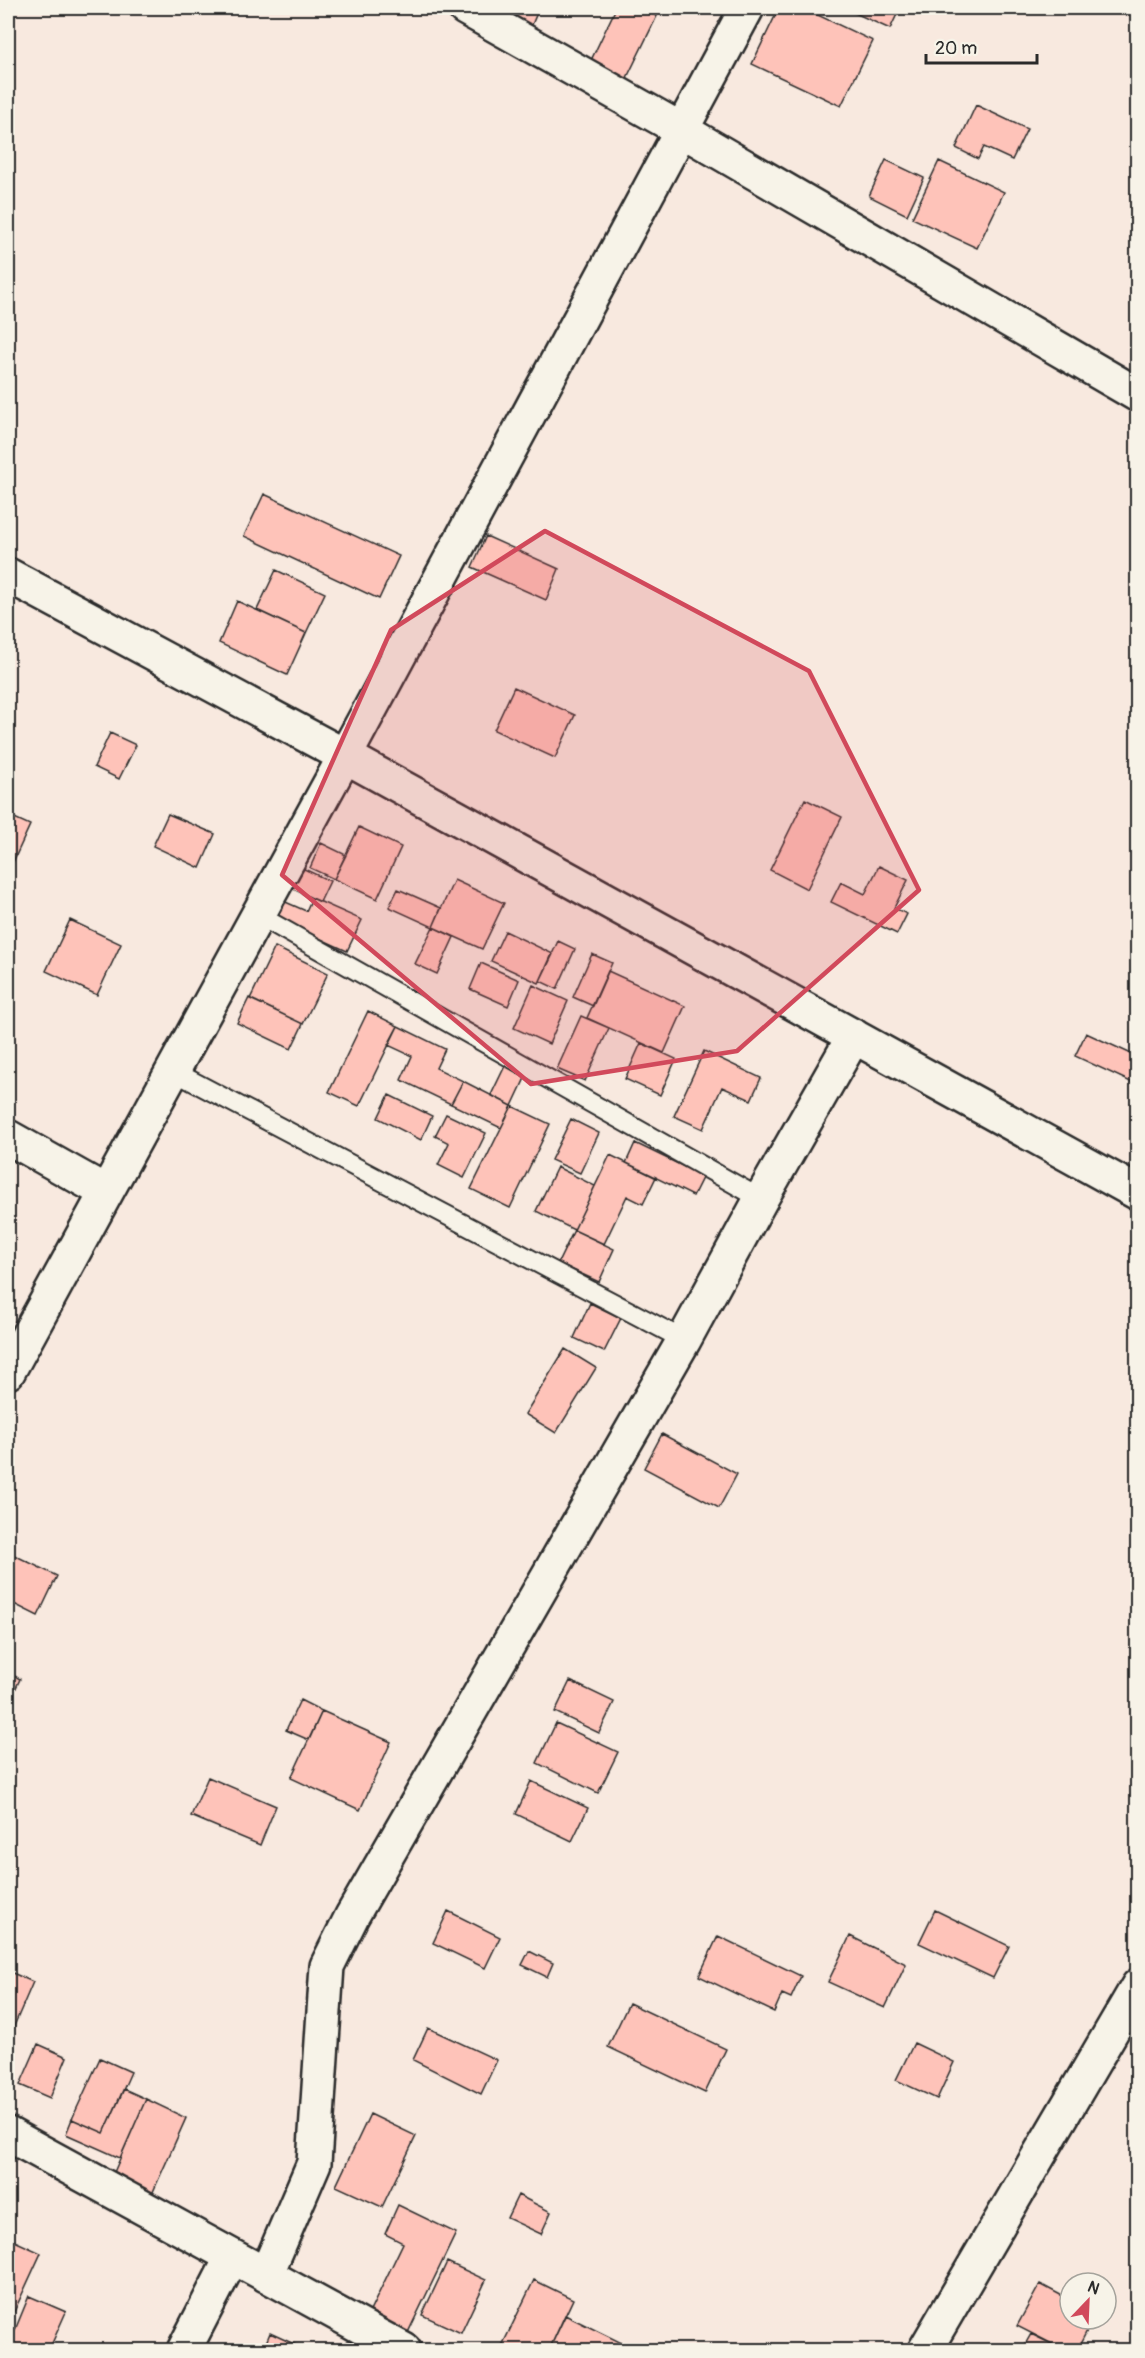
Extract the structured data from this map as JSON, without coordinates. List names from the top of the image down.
{
  "scale_bar": "20 m",
  "north": "top right"
}
